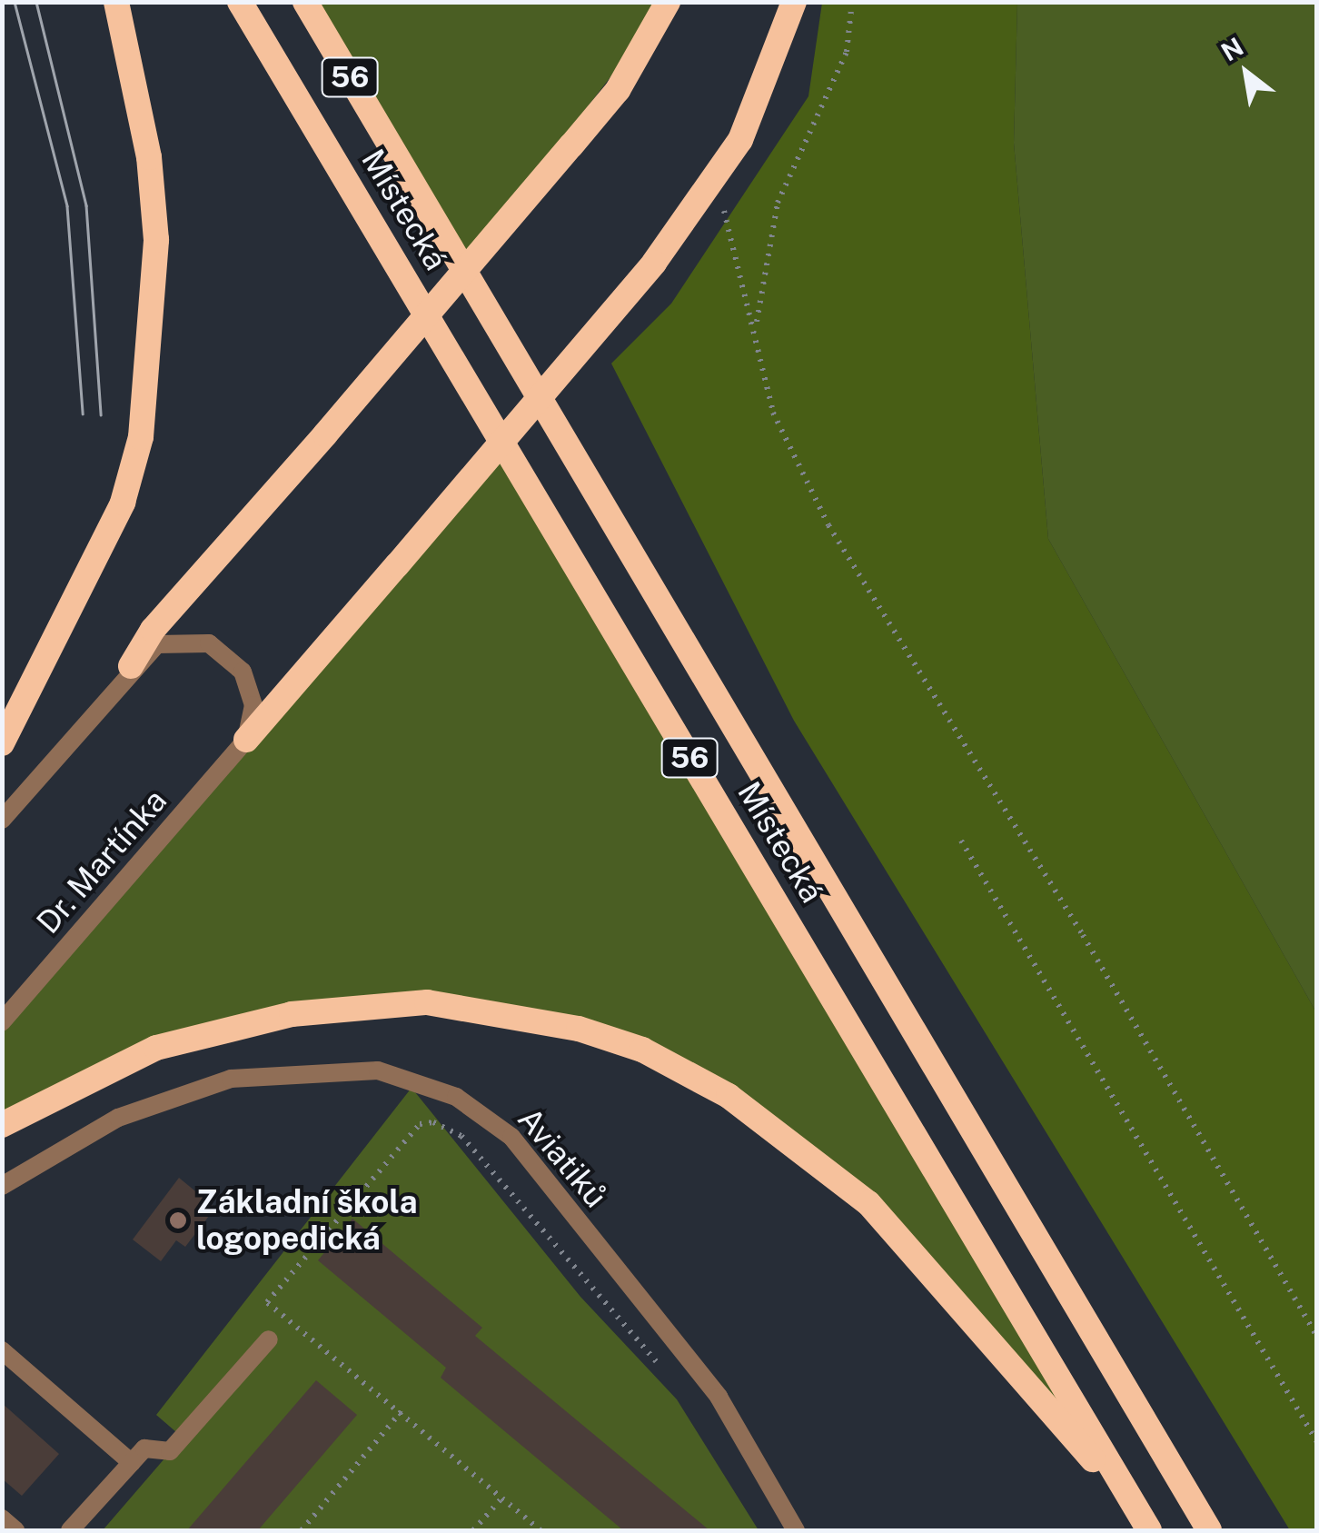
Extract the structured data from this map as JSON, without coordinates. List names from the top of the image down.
{
  "streets": {
    "highway": ["56", "Místecká"],
    "street": ["Dr. Martínka", "Aviatiků"]
  },
  "crossings": [
    ["56", "Místecká"]
  ],
  "places": ["Základní škola logopedická"],
  "north": "top left"
}
